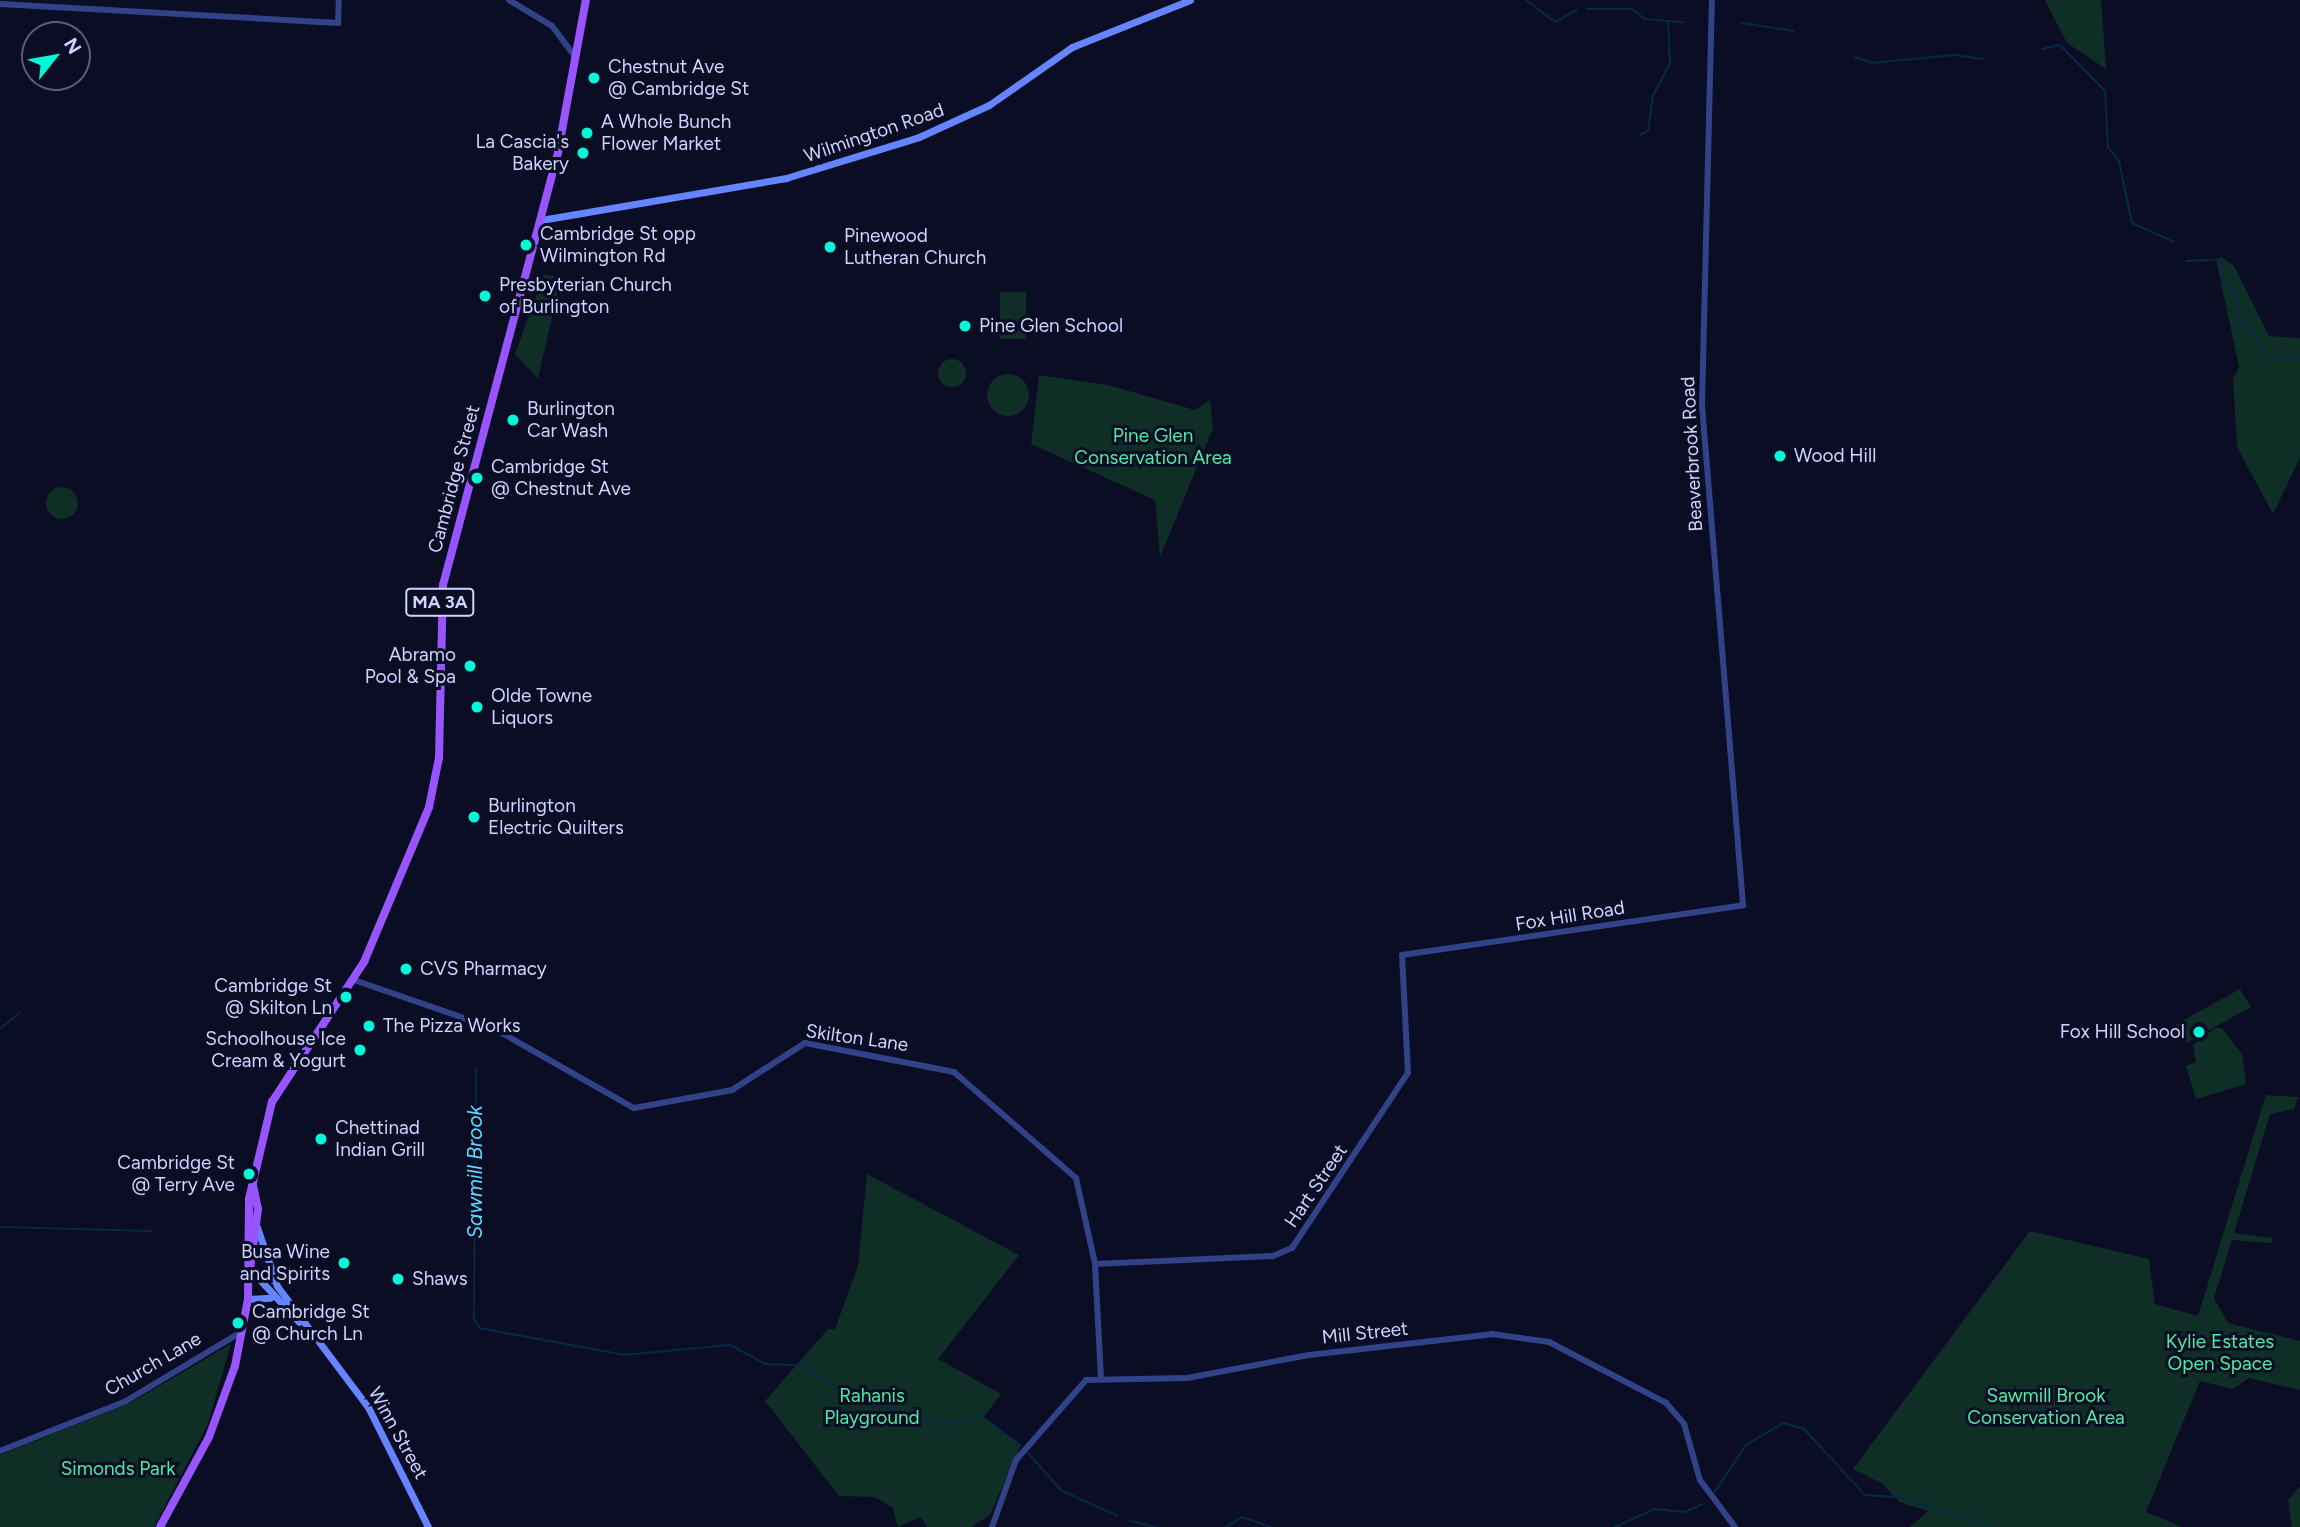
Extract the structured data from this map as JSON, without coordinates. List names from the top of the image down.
{
  "streets": {
    "main road": [
      "Wilmington Road",
      "Cambridge Street",
      "MA 3A",
      "Winn Street"
    ],
    "street": [
      "Beaverbrook Road",
      "Fox Hill Road",
      "Skilton Lane",
      "Hart Street",
      "Mill Street",
      "Church Lane"
    ]
  },
  "crossings": [
    ["Wilmington Road", "Cambridge Street"],
    ["Beaverbrook Road", "Fox Hill Road"],
    ["Cambridge Street", "Skilton Lane"],
    ["Cambridge Street", "Church Lane"],
    ["Cambridge Street", "Winn Street"],
    ["Fox Hill Road", "Hart Street"],
    ["Skilton Lane", "Hart Street"],
    ["Skilton Lane", "Mill Street"]
  ],
  "water": ["Sawmill Brook"],
  "parks": [
    "Pine Glen Conservation Area",
    "Kylie Estates Open Space",
    "Rahanis Playground",
    "Sawmill Brook Conservation Area",
    "Simonds Park"
  ],
  "places": [
    "Chestnut Ave @ Cambridge St",
    "A Whole Bunch Flower Market",
    "La Cascia's Bakery",
    "Cambridge St opp Wilmington Rd",
    "Pinewood Lutheran Church",
    "Presbyterian Church of Burlington",
    "Pine Glen School",
    "Burlington Car Wash",
    "Wood Hill",
    "Cambridge St @ Chestnut Ave",
    "Abramo Pool & Spa",
    "Olde Towne Liquors",
    "Burlington Electric Quilters",
    "CVS Pharmacy",
    "Cambridge St @ Skilton Ln",
    "The Pizza Works",
    "Fox Hill School",
    "Schoolhouse Ice Cream & Yogurt",
    "Chettinad Indian Grill",
    "Cambridge St @ Terry Ave",
    "Busa Wine and Spirits",
    "Shaws",
    "Cambridge St @ Church Ln"
  ],
  "north": "top right"
}
